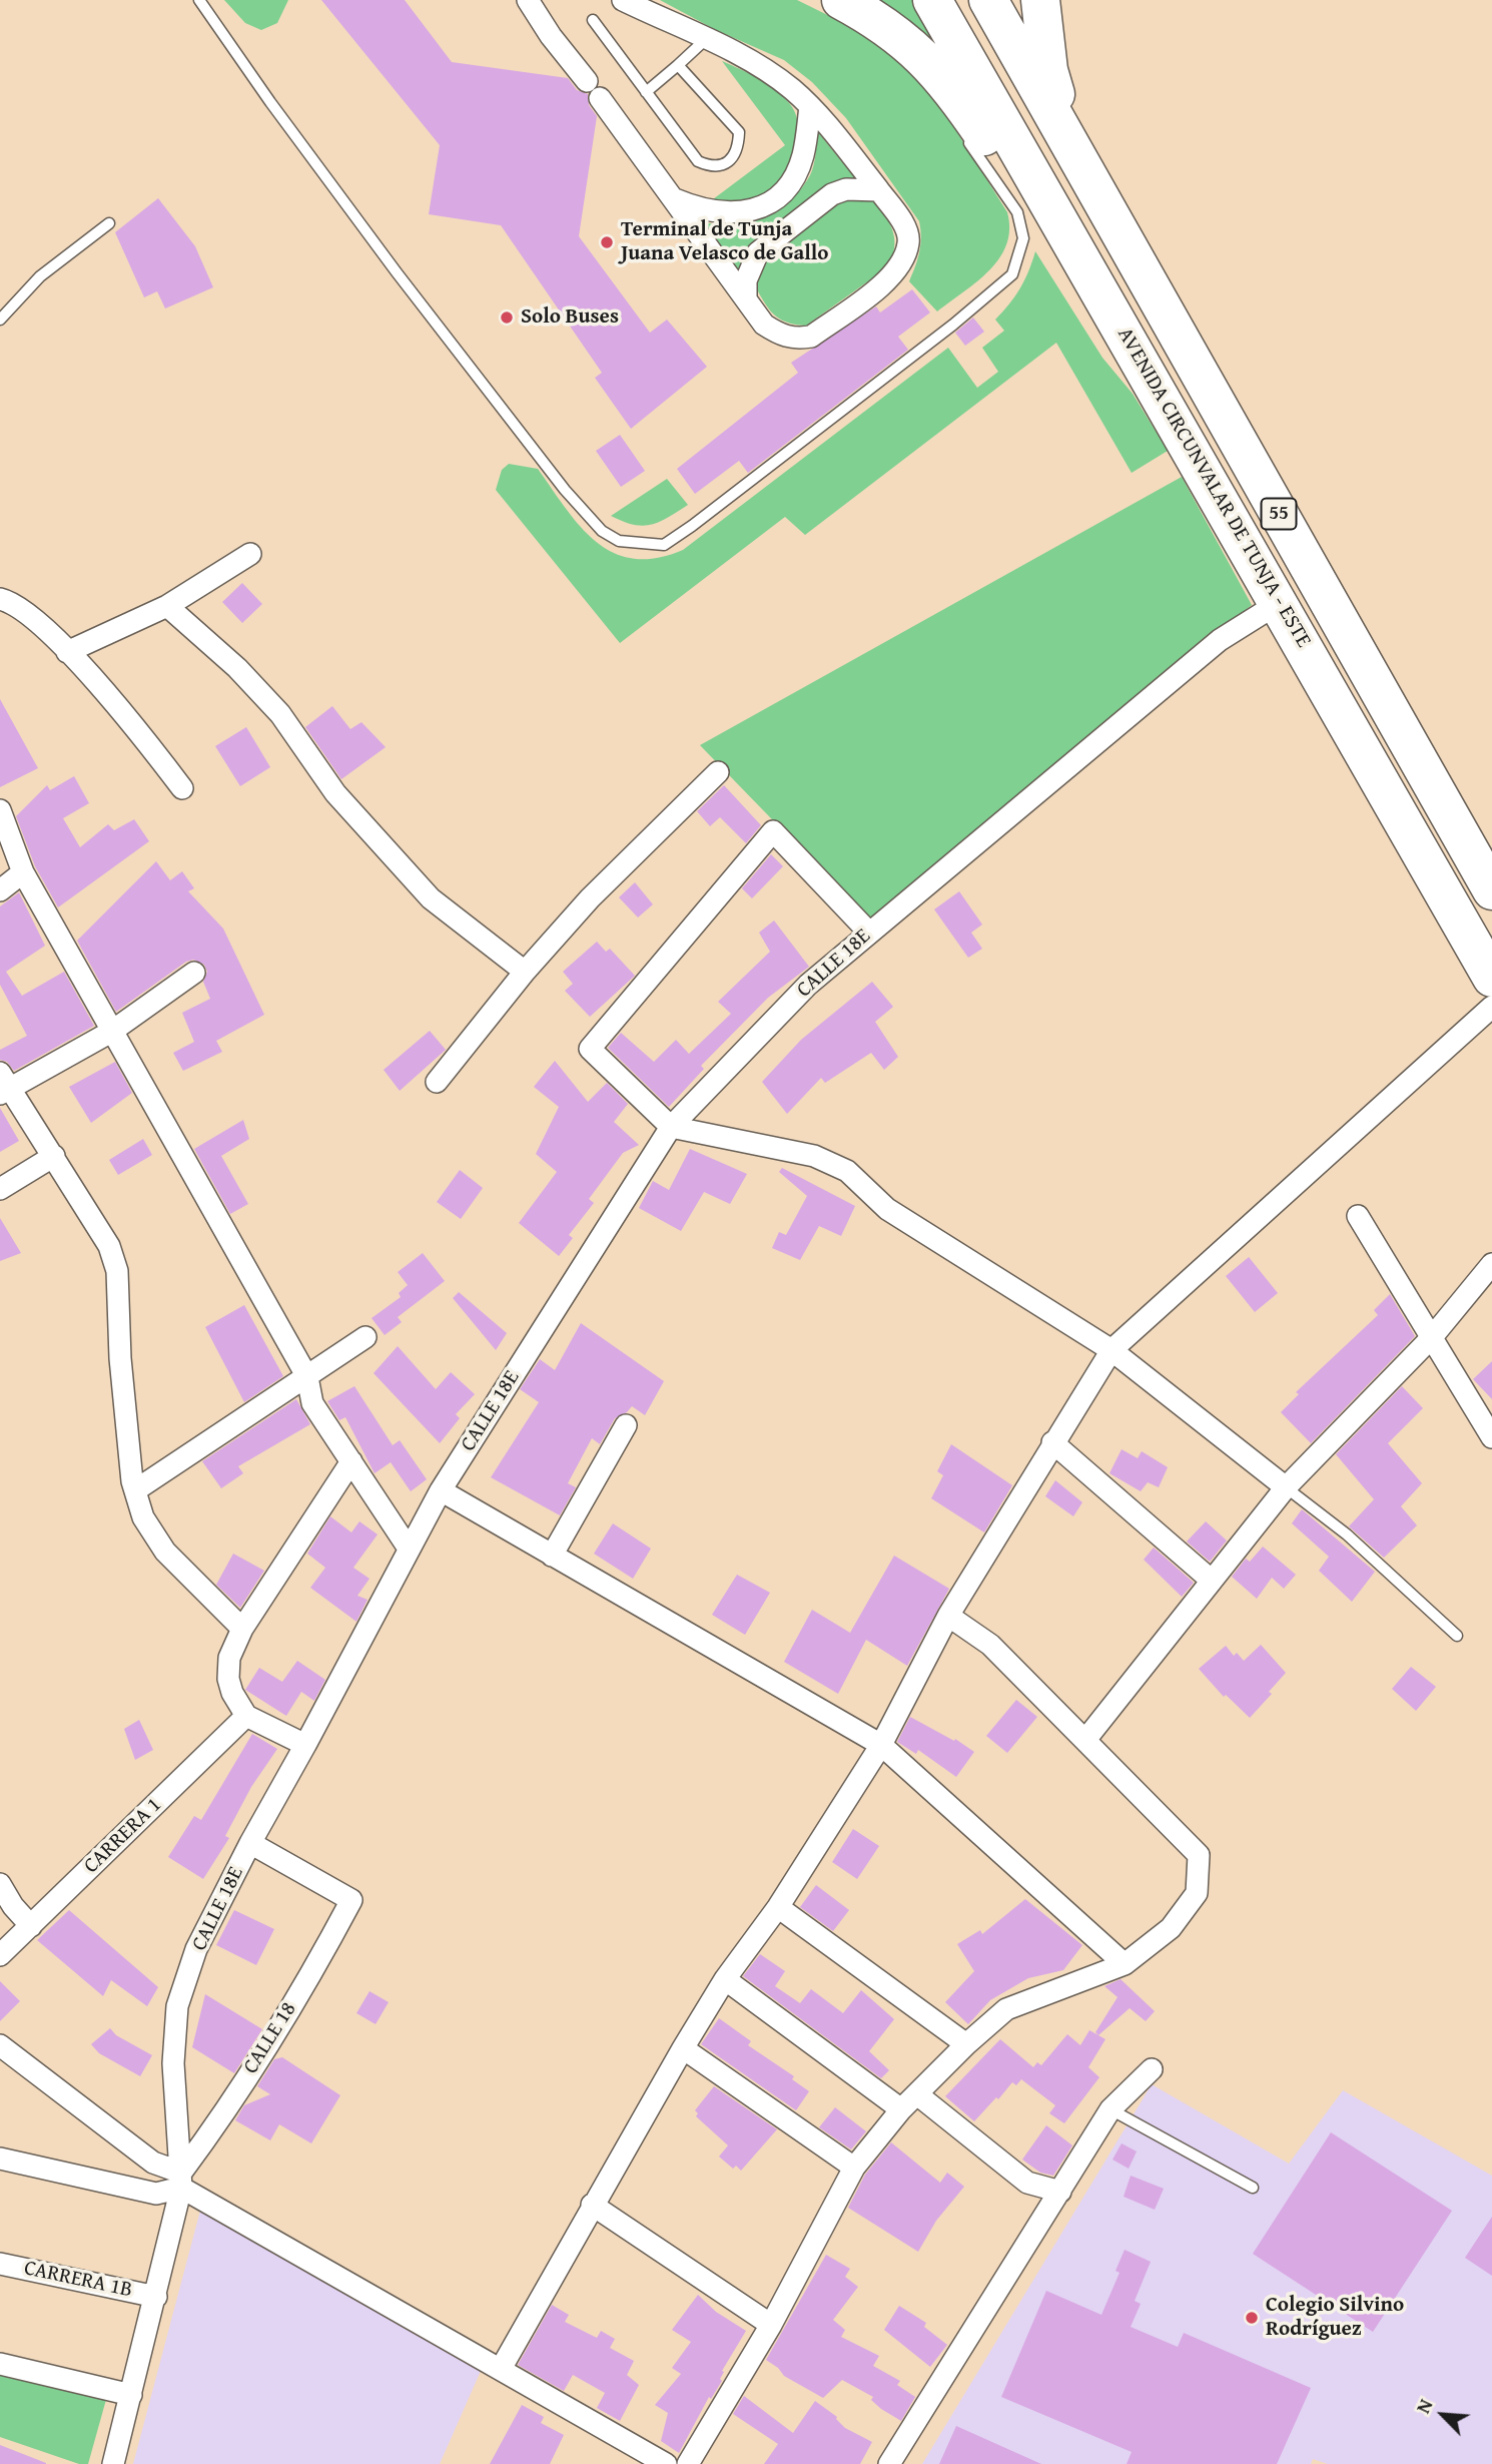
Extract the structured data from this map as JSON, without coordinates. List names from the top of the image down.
{
  "streets": {
    "highway": ["AVENIDA CIRCUNVALAR DE TUNJA - ESTE", "55"],
    "street": [
      "CALLE 18E",
      "CARRERA 1",
      "CALLE 18",
      "CARRERA 1B"
    ]
  },
  "crossings": [
    ["AVENIDA CIRCUNVALAR DE TUNJA - ESTE", "CALLE 18E"],
    ["CALLE 18E", "CALLE 18"],
    ["CALLE 18E", "CARRERA 1B"]
  ],
  "places": ["Terminal de Tunja Juana Velasco de Gallo", "Solo Buses", "Colegio Silvino Rodríguez"],
  "north": "top left"
}
